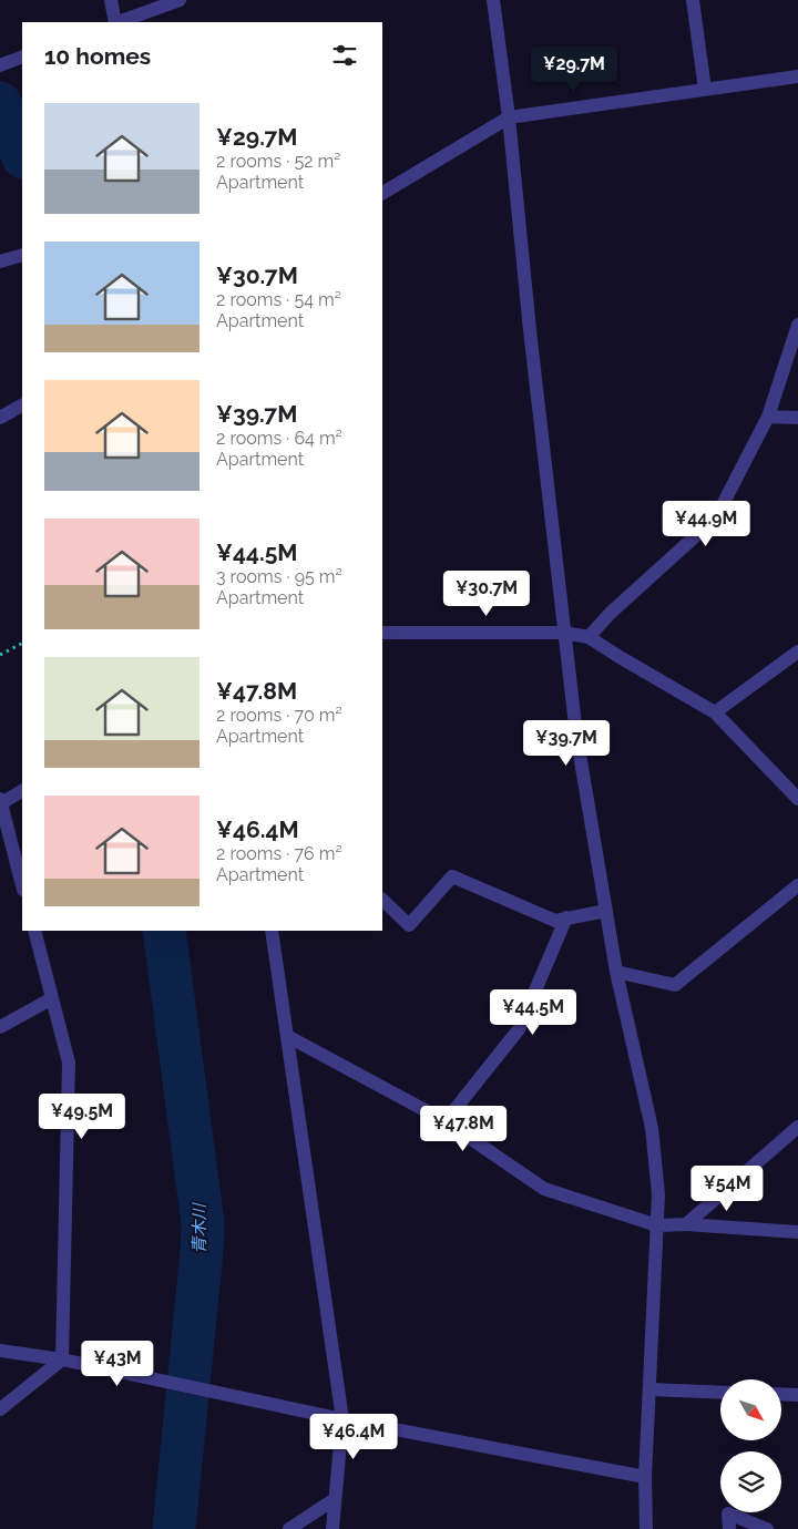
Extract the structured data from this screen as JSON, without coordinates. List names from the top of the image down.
{
  "water": ["青木川"],
  "north": "bottom right",
  "page": {
    "heading": "10 homes",
    "price": [
      "¥29.7M",
      "¥44.9M",
      "¥30.7M",
      "¥39.7M",
      "¥44.5M",
      "¥49.5M",
      "¥47.8M",
      "¥54M",
      "¥43M",
      "¥46.4M"
    ],
    "list": [
      {
        "name": "¥29.7M",
        "note": "2 rooms · 52 m² · Apartment"
      },
      {
        "name": "¥30.7M",
        "note": "2 rooms · 54 m² · Apartment"
      },
      {
        "name": "¥39.7M",
        "note": "2 rooms · 64 m² · Apartment"
      },
      {
        "name": "¥44.5M",
        "note": "3 rooms · 95 m² · Apartment"
      },
      {
        "name": "¥47.8M",
        "note": "2 rooms · 70 m² · Apartment"
      },
      {
        "name": "¥46.4M",
        "note": "2 rooms · 76 m² · Apartment"
      }
    ]
  }
}
